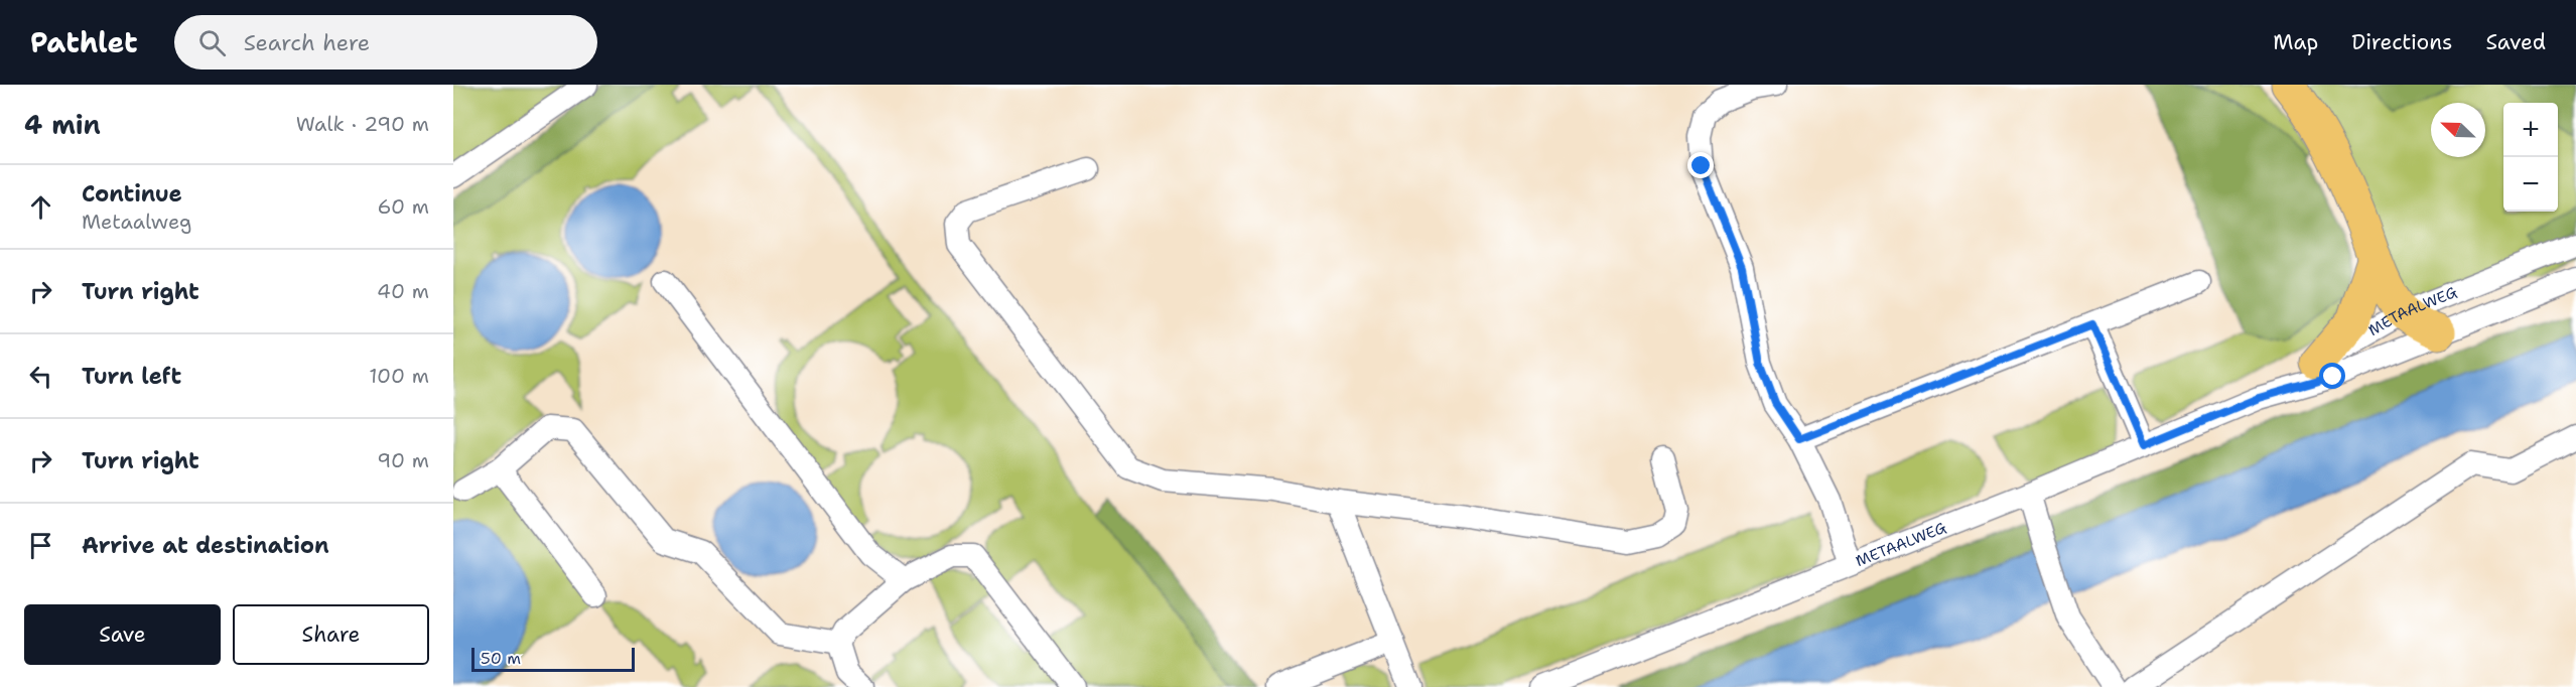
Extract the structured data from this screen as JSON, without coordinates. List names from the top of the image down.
{
  "streets": {
    "street": ["METAALWEG"]
  },
  "scale_bar": "50 m",
  "north": "top left",
  "page": {
    "header": "Pathlet",
    "search": "Search here",
    "nav": ["Map", "Directions", "Saved"],
    "heading": ["4 min", "Walk · 290 m"],
    "map_buttons": ["+", "−"],
    "list": [
      ["Continue", "Metaalweg", "60 m"],
      ["Turn right", "40 m"],
      ["Turn left", "100 m"],
      ["Turn right", "90 m"],
      "Arrive at destination"
    ],
    "buttons": ["Save", "Share"],
    "scale": "50 m"
  }
}
